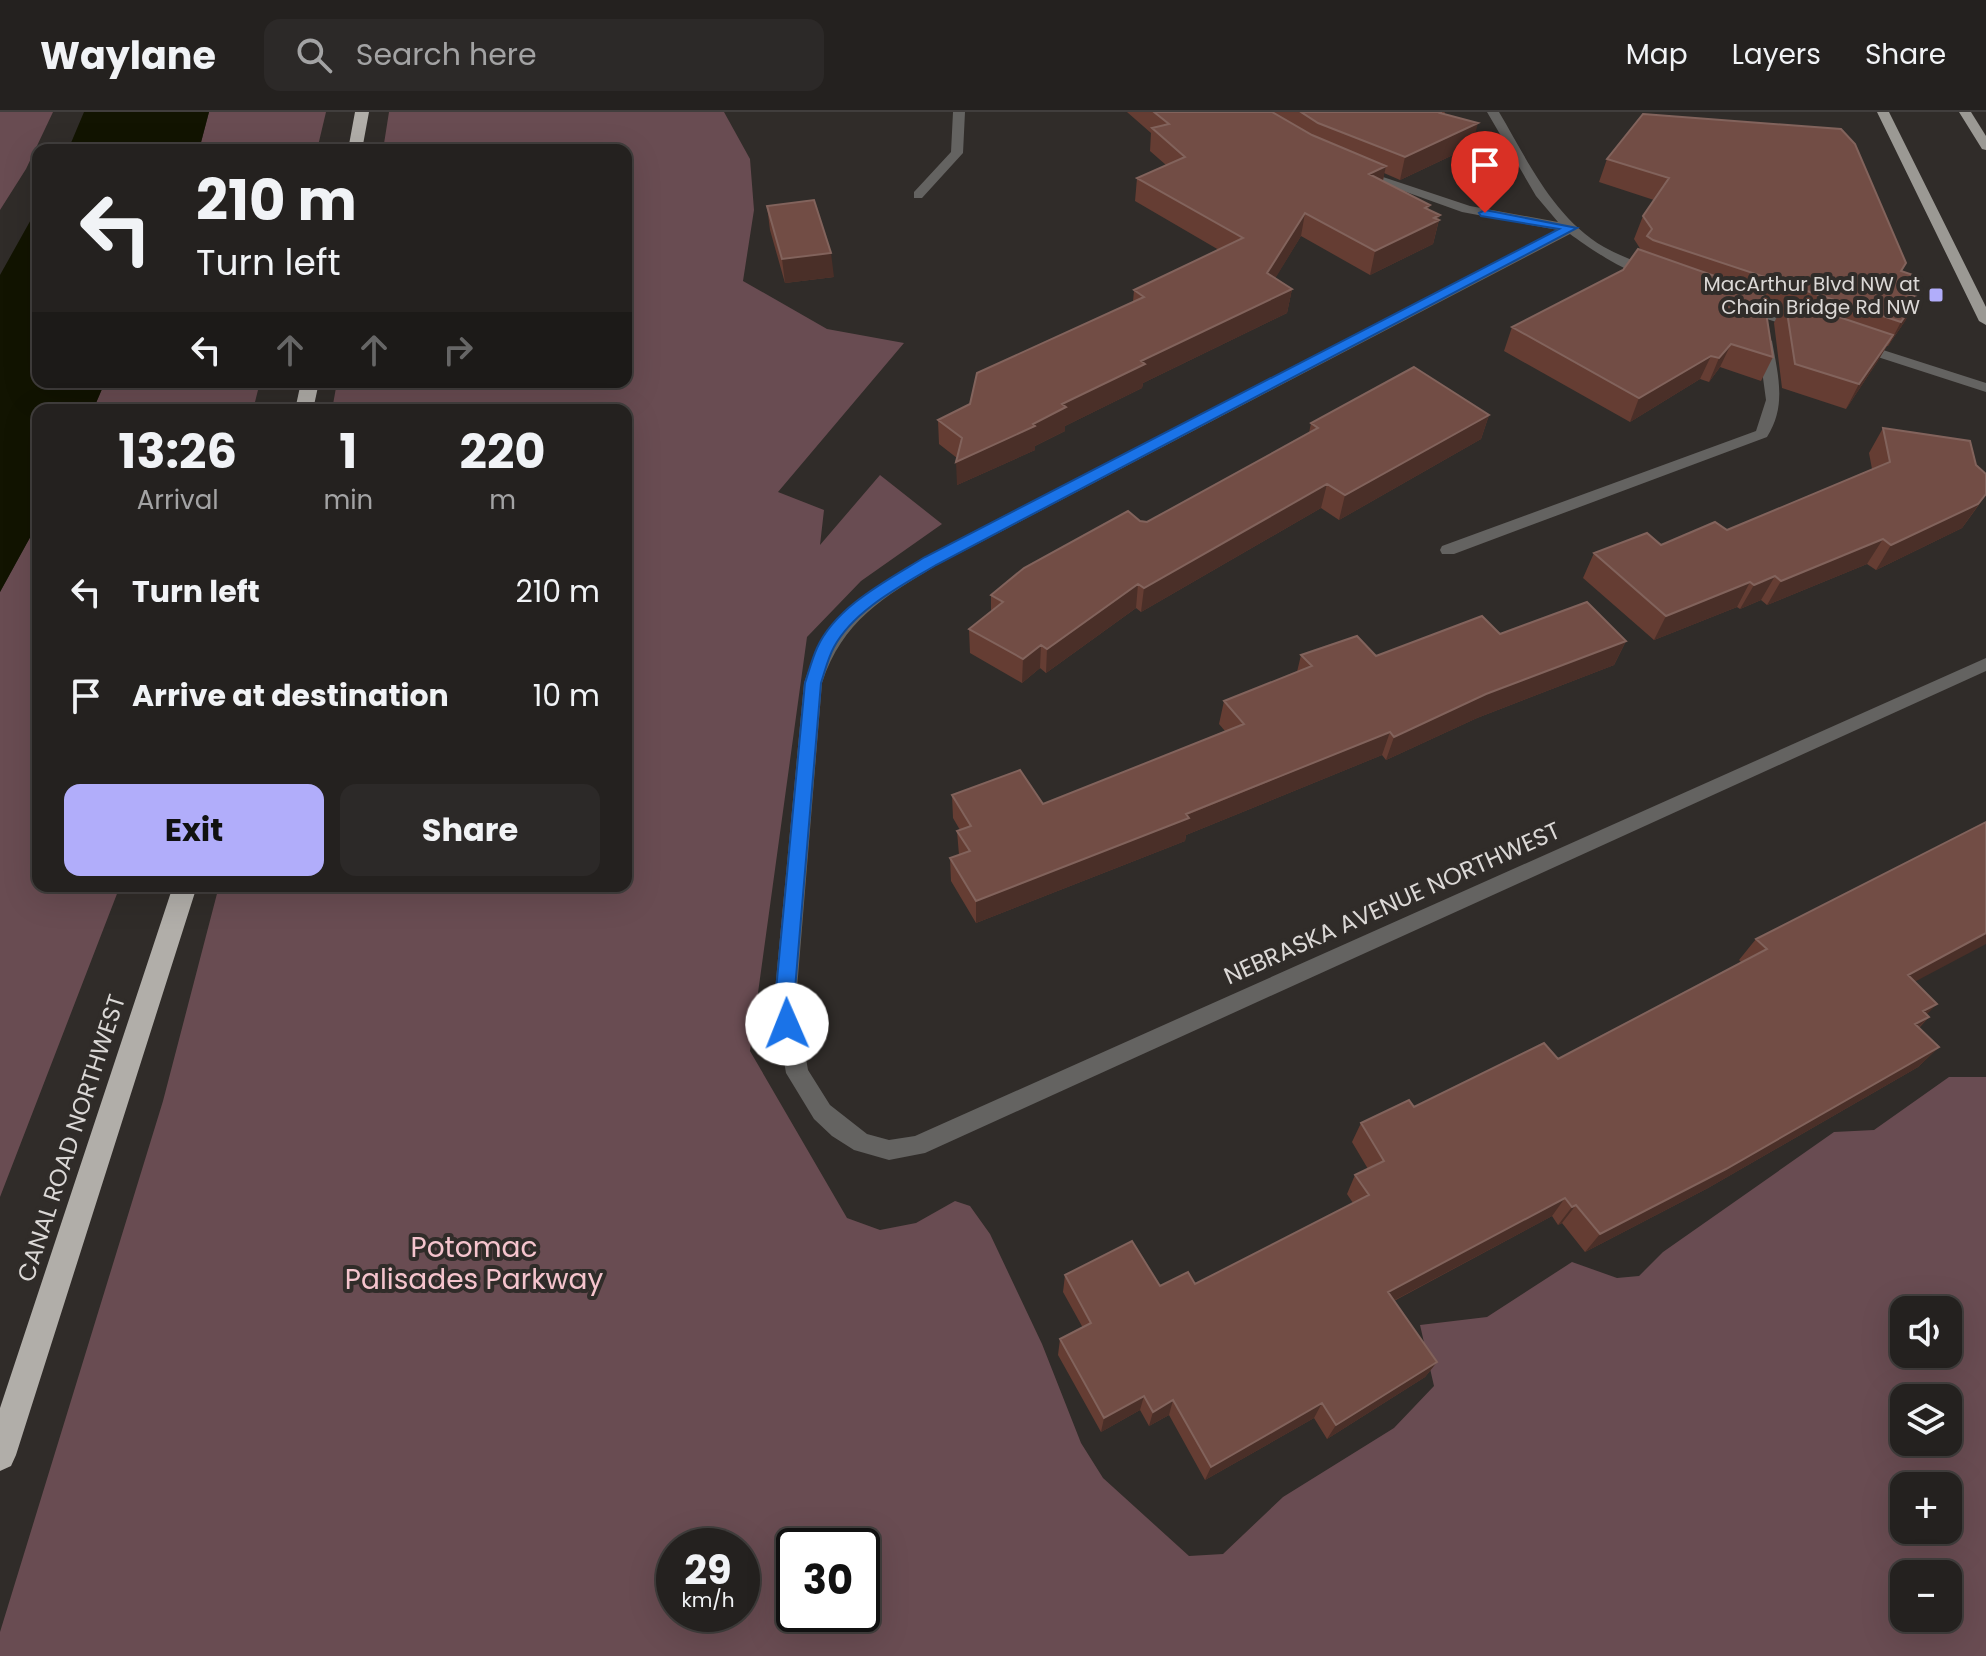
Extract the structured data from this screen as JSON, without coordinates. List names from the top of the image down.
{
  "streets": {
    "highway": ["CANAL ROAD NORTHWEST"],
    "street": ["NEBRASKA AVENUE NORTHWEST"]
  },
  "parks": ["Potomac Palisades Parkway"],
  "places": {
    "transit": ["MacArthur Blvd NW at Chain Bridge Rd NW"]
  },
  "page": {
    "header": "Waylane",
    "search": "Search here",
    "nav": ["Map", "Layers", "Share"],
    "turn": ["210 m", "Turn left"],
    "eta": [
      "13:26",
      "Arrival",
      "1",
      "min",
      "220",
      "m"
    ],
    "list": [
      {
        "name": "Turn left",
        "value": "210 m"
      },
      {
        "name": "Arrive at destination",
        "value": "10 m"
      }
    ],
    "buttons": ["Exit", "Share"],
    "map_buttons": ["+", "−"],
    "speed": "29 km/h",
    "limit": "30"
  }
}
